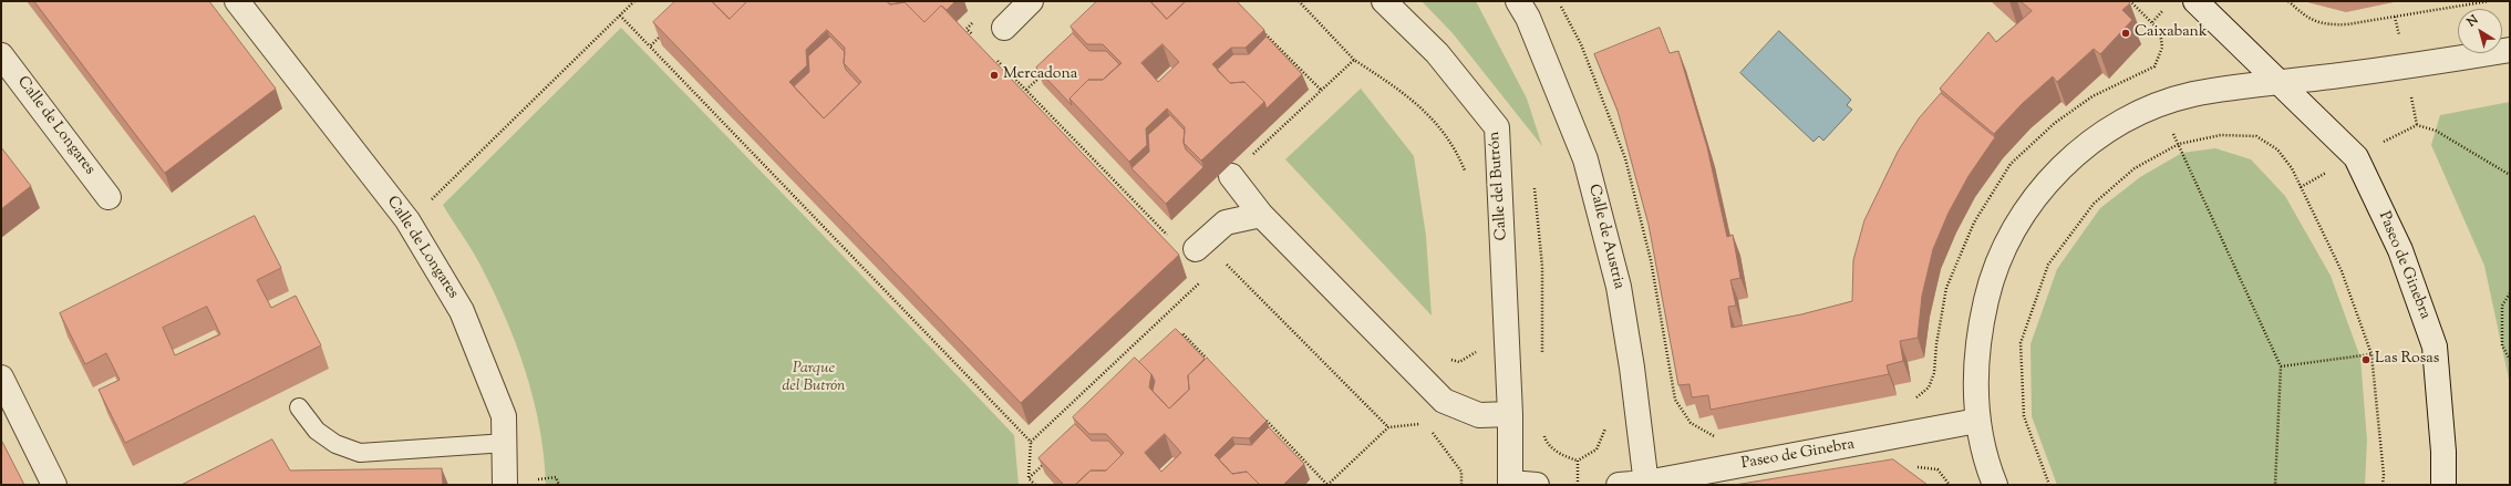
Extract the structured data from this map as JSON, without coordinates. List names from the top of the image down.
{
  "streets": {
    "street": [
      "Calle de Longares",
      "Calle del Butrón",
      "Calle de Austria",
      "Paseo de Ginebra"
    ]
  },
  "crossings": [
    ["Calle de Austria", "Paseo de Ginebra"]
  ],
  "parks": ["Parque del Butrón"],
  "places": ["Caixabank", "Mercadona", "Las Rosas"],
  "north": "top left"
}
